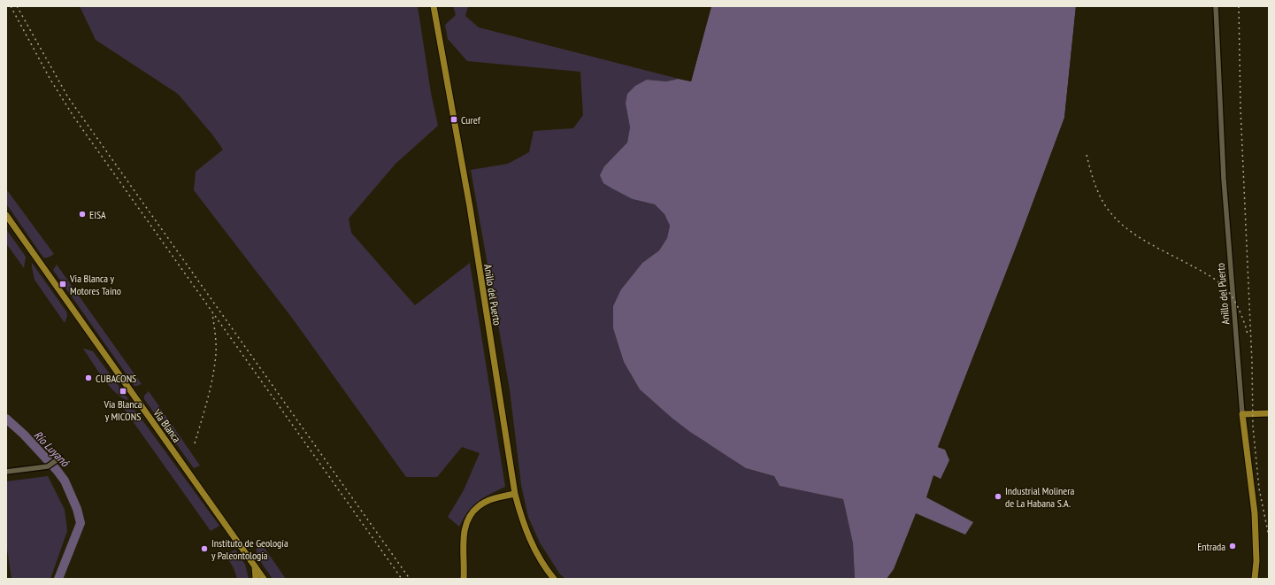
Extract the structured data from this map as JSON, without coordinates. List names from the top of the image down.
{
  "streets": {
    "main road": ["Anillo del Puerto", "Vía Blanca"]
  },
  "water": ["Río Luyanó"],
  "places": {
    "transit": ["Curef", "Via Blanca y Motores Taino", "Via Blanca y MICONS"],
    "other": [
      "EISA",
      "CUBACONS",
      "Industrial Molinera de La Habana S.A.",
      "Entrada",
      "Instituto de Geología y Paleontología"
    ]
  }
}
